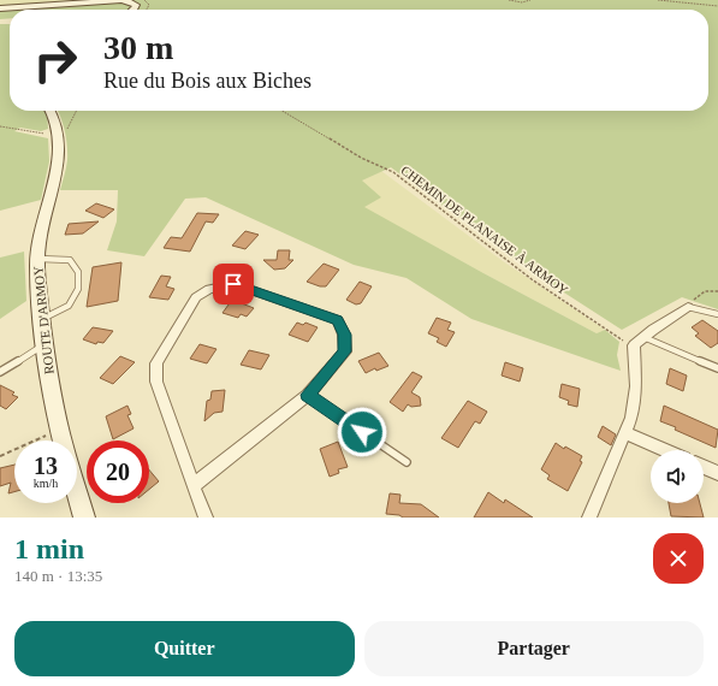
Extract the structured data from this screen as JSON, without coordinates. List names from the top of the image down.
{
  "streets": {
    "main road": ["ROUTE D'ARMOY"],
    "path": ["CHEMIN DE PLANAISE À ARMOY"]
  },
  "page": {
    "turn": ["30 m", "Rue du Bois aux Biches"],
    "speed": "13 km/h",
    "limit": "20",
    "heading": ["1 min", "140 m · 13:35"],
    "buttons": ["Quitter", "Partager"]
  }
}
